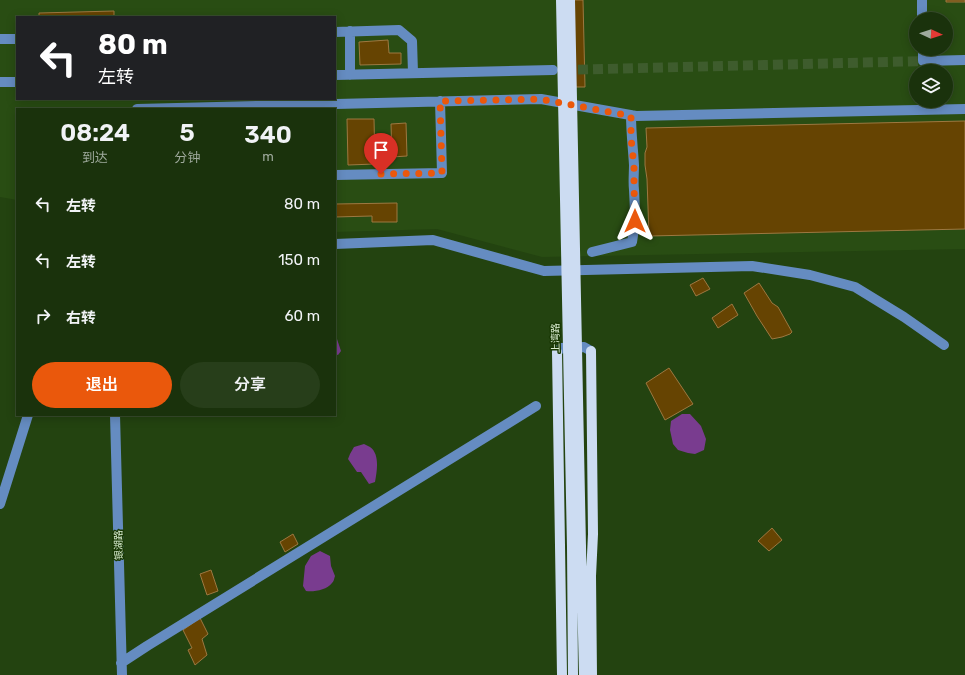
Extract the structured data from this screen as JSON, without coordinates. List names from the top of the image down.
{
  "streets": {
    "main road": ["上湾路"],
    "street": ["银湖路"]
  },
  "north": "right",
  "page": {
    "turn": ["80 m", "左转"],
    "eta": [
      "08:24",
      "到达",
      "5",
      "分钟",
      "340",
      "m"
    ],
    "list": [
      {
        "name": "左转",
        "value": "80 m"
      },
      {
        "name": "左转",
        "value": "150 m"
      },
      {
        "name": "右转",
        "value": "60 m"
      }
    ],
    "buttons": ["退出", "分享"]
  }
}
